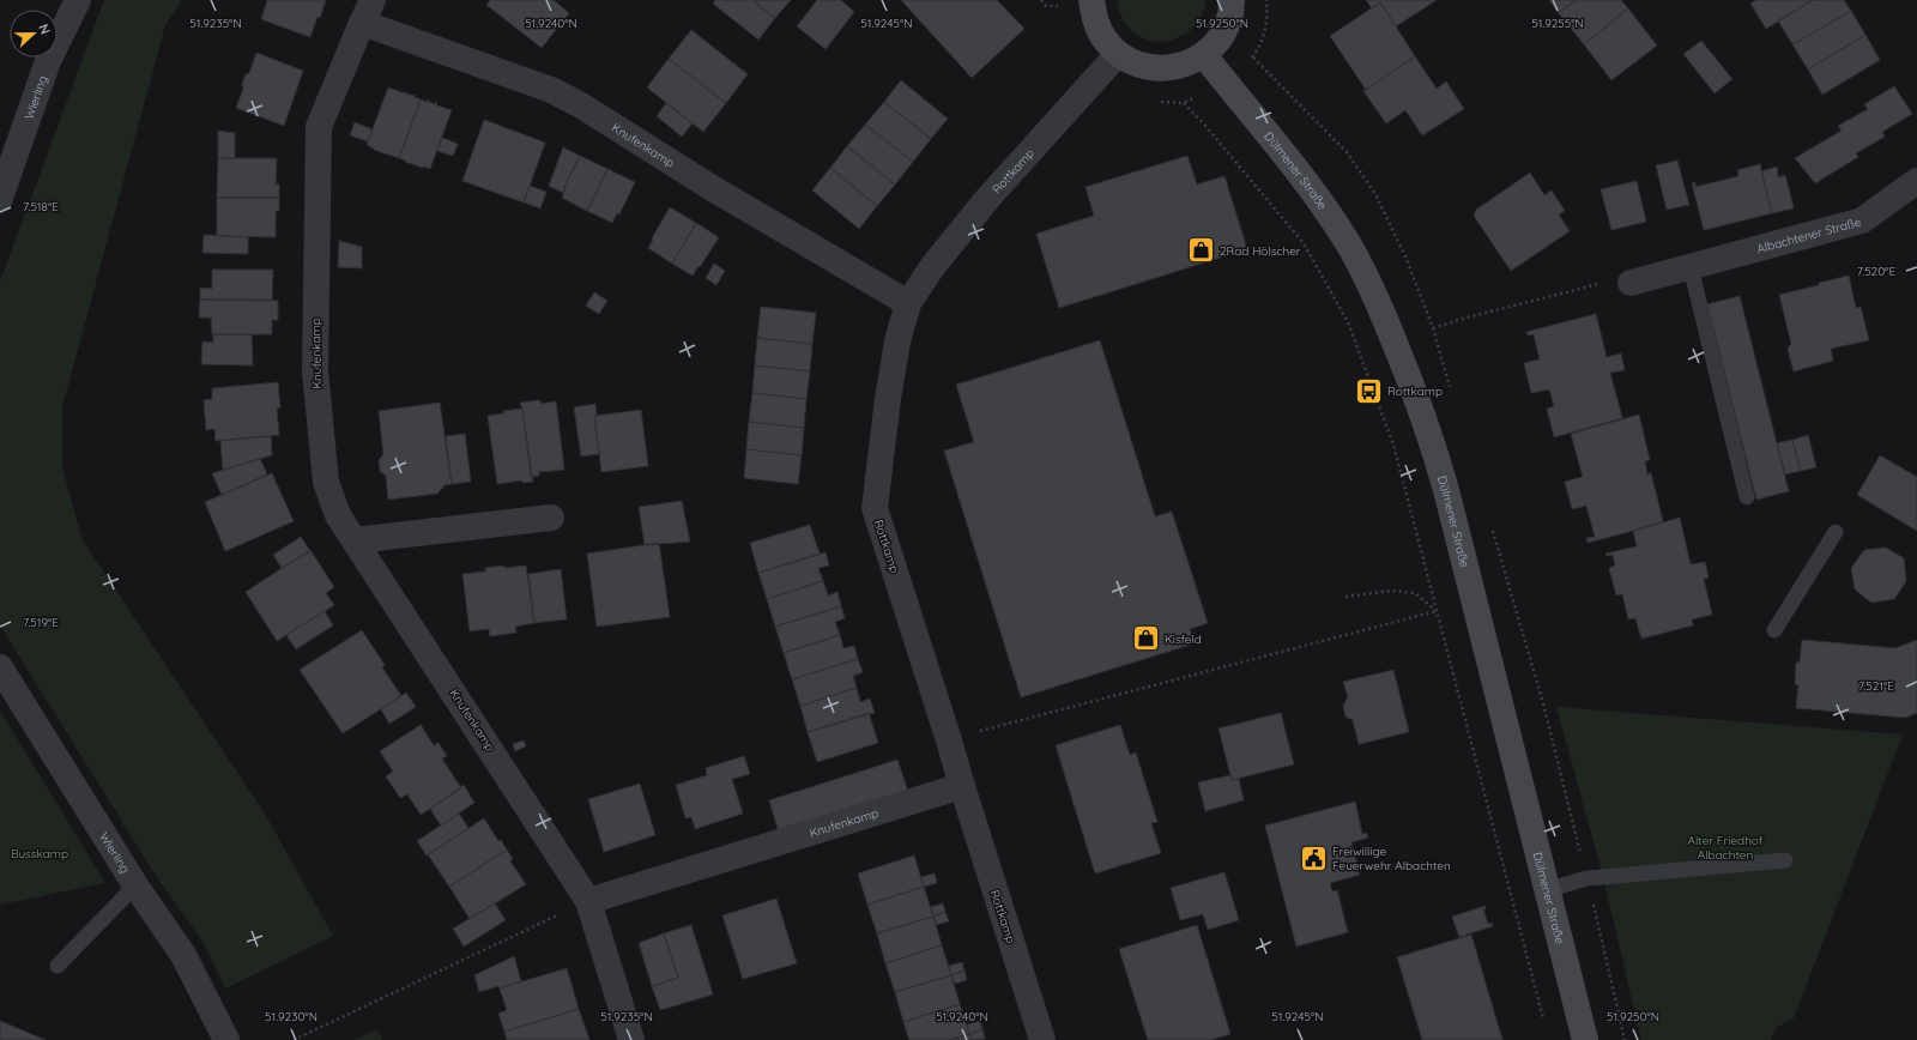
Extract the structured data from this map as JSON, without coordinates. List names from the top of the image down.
{
  "streets": {
    "main road": ["Dülmener Straße"],
    "street": [
      "Wierling",
      "Knufenkamp",
      "Rottkamp",
      "Albachtener Straße"
    ]
  },
  "crossings": [
    ["Knufenkamp", "Rottkamp"]
  ],
  "parks": ["Alter Friedhof Albachten", "Busskamp"],
  "places": {
    "shop": ["2Rad Hölscher", "Kisfeld"],
    "bus stop": ["Rottkamp"],
    "public building": ["Freiwillige Feuerwehr Albachten"]
  },
  "north": "right",
  "coordinates": [
    "51.9235°N",
    "51.9240°N",
    "51.9245°N",
    "51.9250°N",
    "51.9255°N",
    "7.518°E",
    "7.520°E",
    "7.519°E",
    "7.521°E",
    "51.9230°N"
  ]
}
